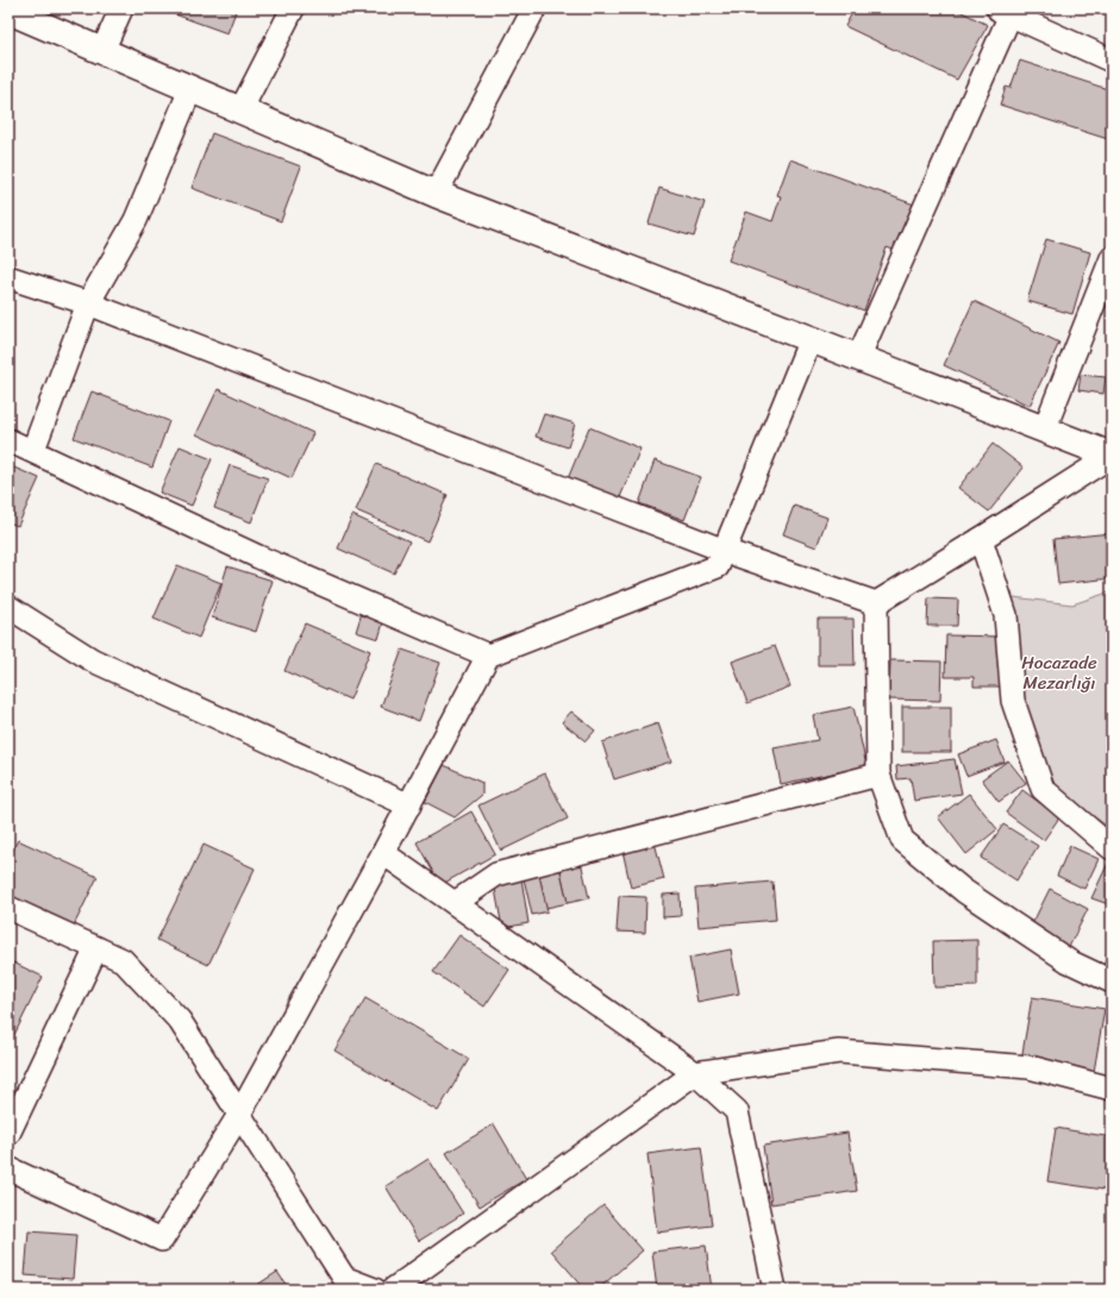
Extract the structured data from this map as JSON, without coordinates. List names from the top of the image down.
{
  "parks": ["Hocazade Mezarlığı"]
}
